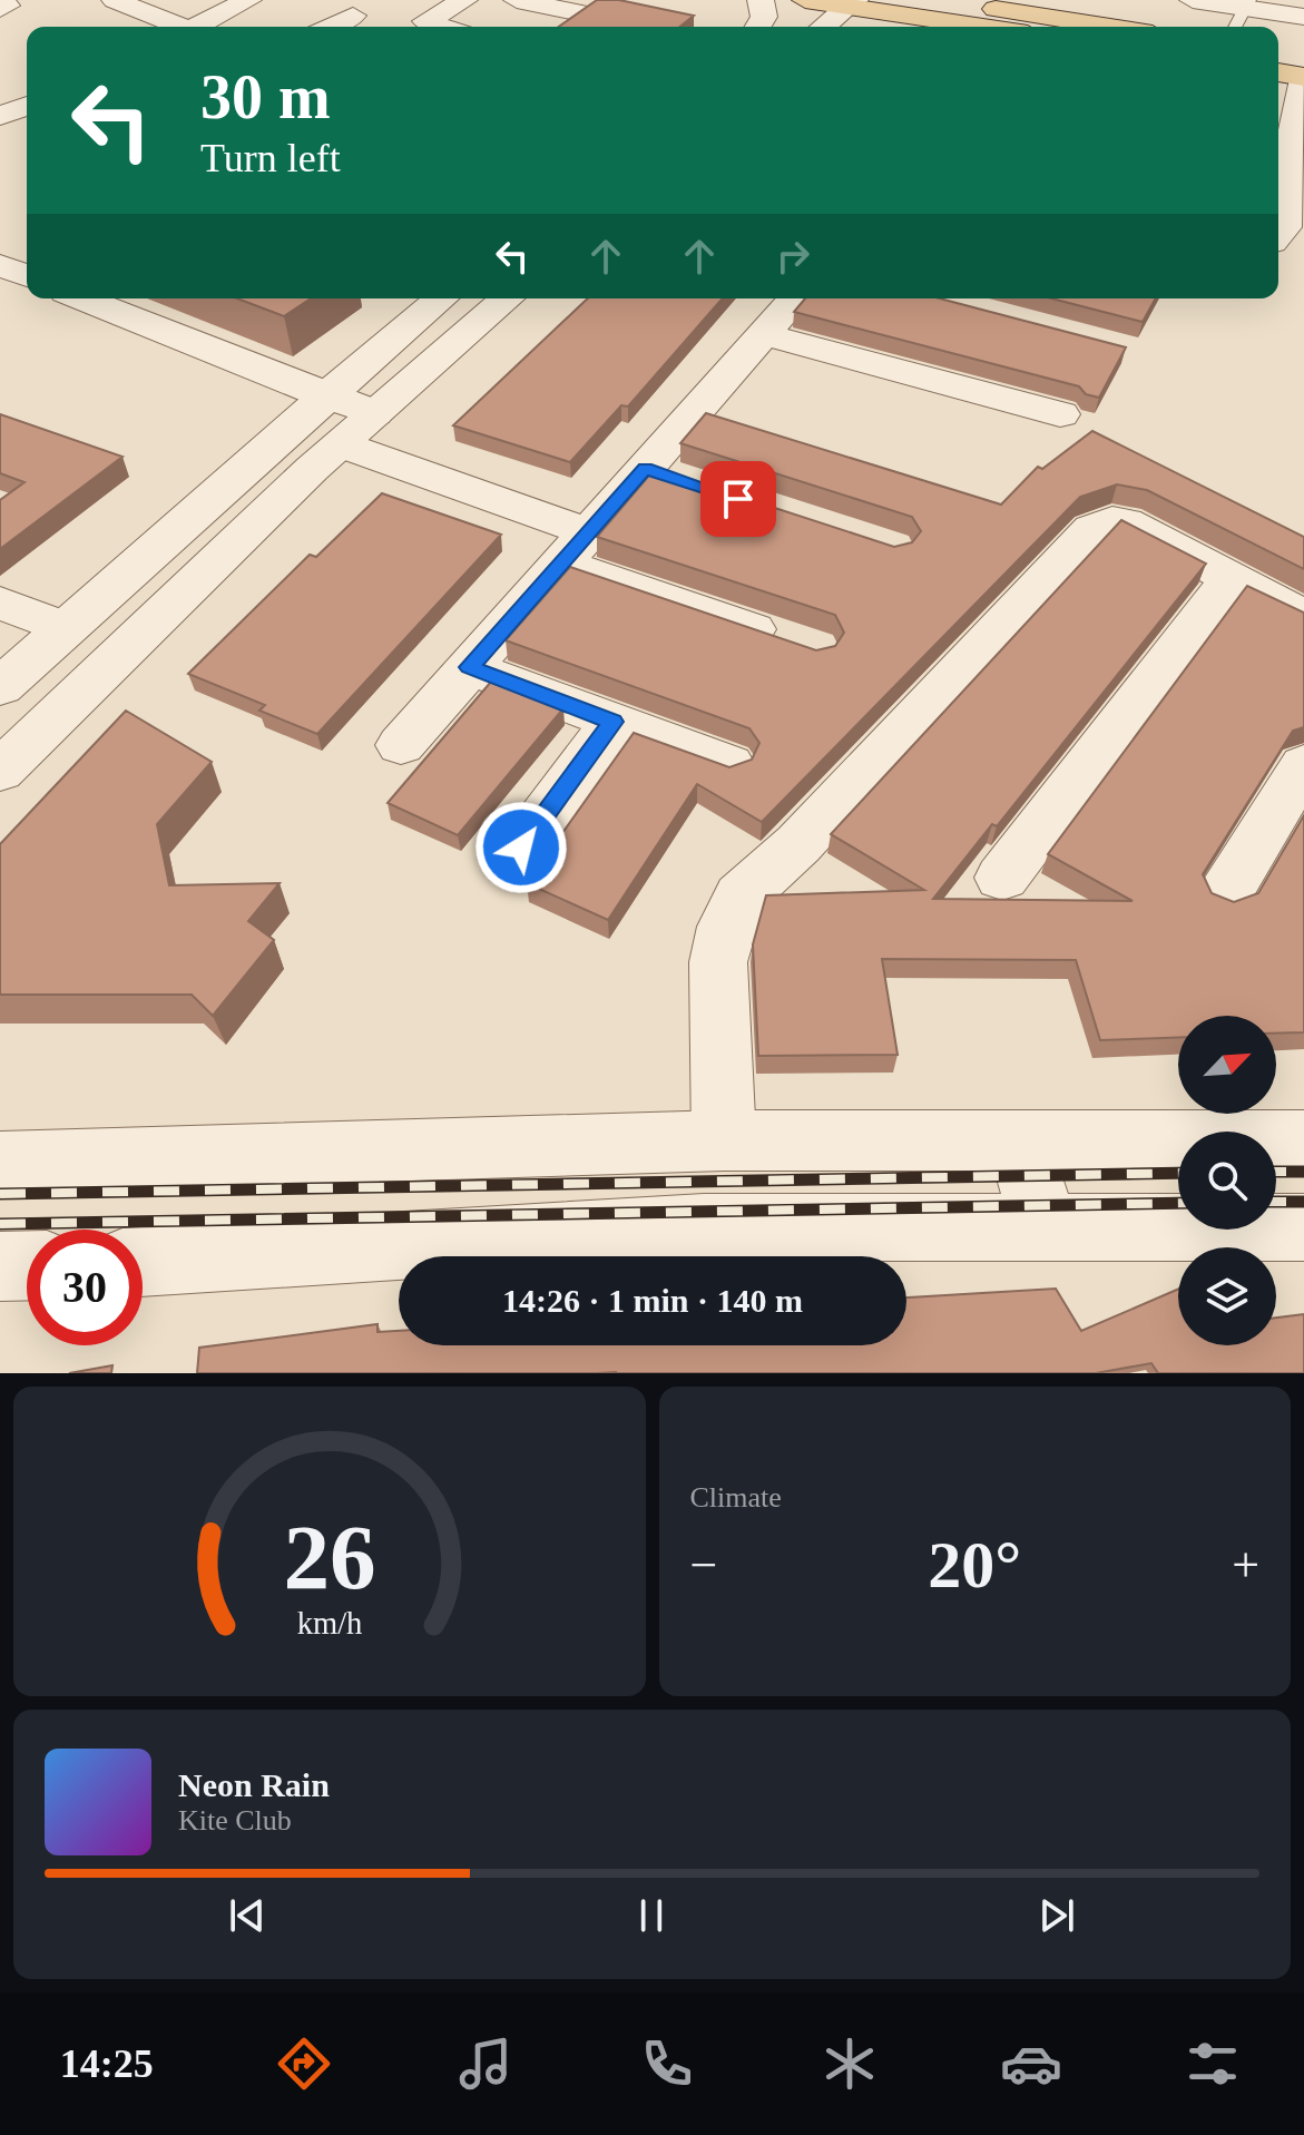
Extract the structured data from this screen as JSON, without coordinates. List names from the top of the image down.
{
  "north": "top right",
  "page": {
    "turn": ["30 m", "Turn left"],
    "limit": "30",
    "trip": "14:26 · 1 min · 140 m",
    "tile": "Climate",
    "heat": ["−", "20°", "+"],
    "song": ["Neon Rain", "Kite Club"],
    "tabs": "14:25",
    "gauge": ["26", "km/h"]
  }
}
